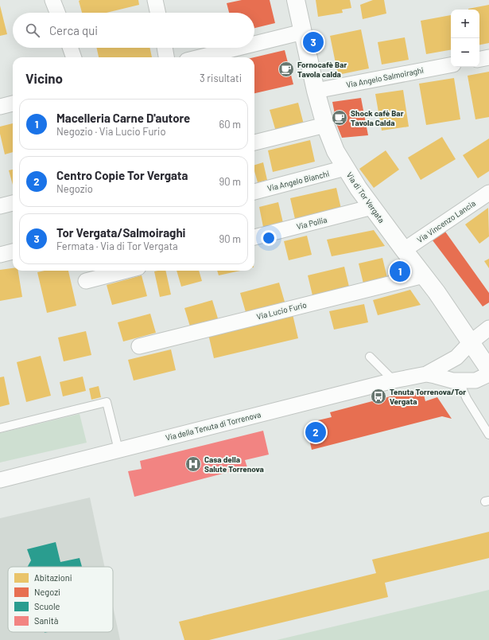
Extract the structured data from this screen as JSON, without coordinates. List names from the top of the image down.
{
  "streets": {
    "street": [
      "Via Angelo Salmoiraghi",
      "Via Angelo Bianchi",
      "Via di Tor Vergata",
      "Via Vincenzo Lancia",
      "Via Pollia",
      "Via Lucio Furio",
      "Via della Tenuta di Torrenova"
    ]
  },
  "crossings": [
    ["Via Angelo Salmoiraghi", "Via di Tor Vergata"],
    ["Via Angelo Bianchi", "Via di Tor Vergata"],
    ["Via di Tor Vergata", "Via Vincenzo Lancia"],
    ["Via di Tor Vergata", "Via Pollia"],
    ["Via di Tor Vergata", "Via Lucio Furio"],
    ["Via di Tor Vergata", "Via della Tenuta di Torrenova"]
  ],
  "places": {
    "cafe": ["Fornocafè Bar Tavola calda", "Shock cafè Bar Tavola Calda"],
    "bus stop": ["Tenuta Torrenova/Tor Vergata"],
    "hospital": ["Casa della Salute Torrenova"]
  },
  "legend": [
    "Abitazioni",
    "Negozi",
    "Scuole",
    "Sanità"
  ],
  "page": {
    "map_buttons": ["+", "−"],
    "search": "Cerca qui",
    "pins": ["3", "1", "2"],
    "heading": ["Vicino", "3 risultati"],
    "list": [
      {
        "mark": "1",
        "name": "Macelleria Carne D'autore",
        "note": "Negozio · Via Lucio Furio",
        "value": "60 m"
      },
      {
        "mark": "2",
        "name": "Centro Copie Tor Vergata",
        "note": "Negozio",
        "value": "90 m"
      },
      {
        "mark": "3",
        "name": "Tor Vergata/Salmoiraghi",
        "note": "Fermata · Via di Tor Vergata",
        "value": "90 m"
      }
    ]
  }
}
